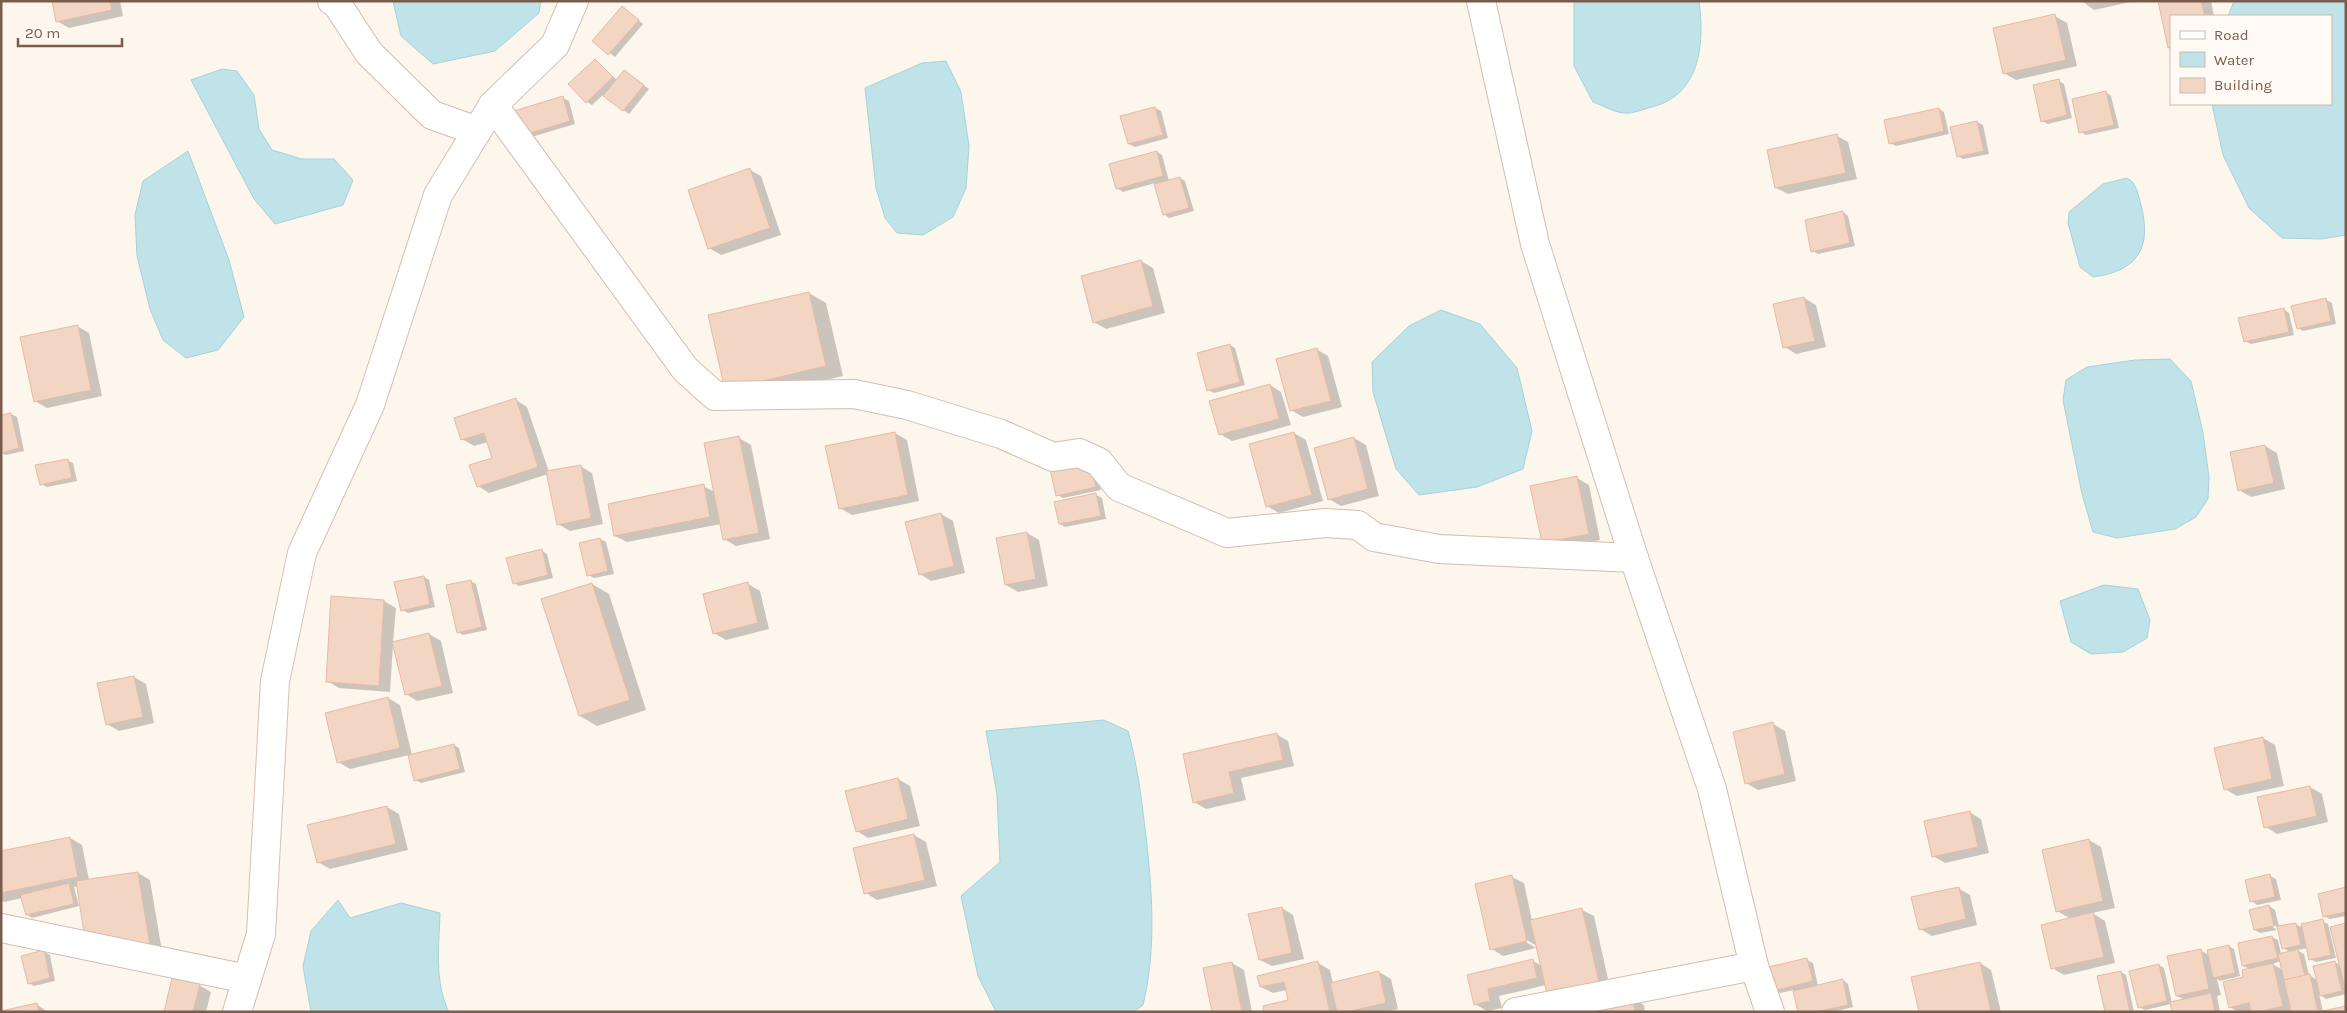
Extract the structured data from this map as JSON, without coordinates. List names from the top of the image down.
{
  "legend": ["Road", "Water", "Building"],
  "scale_bar": "20 m"
}
